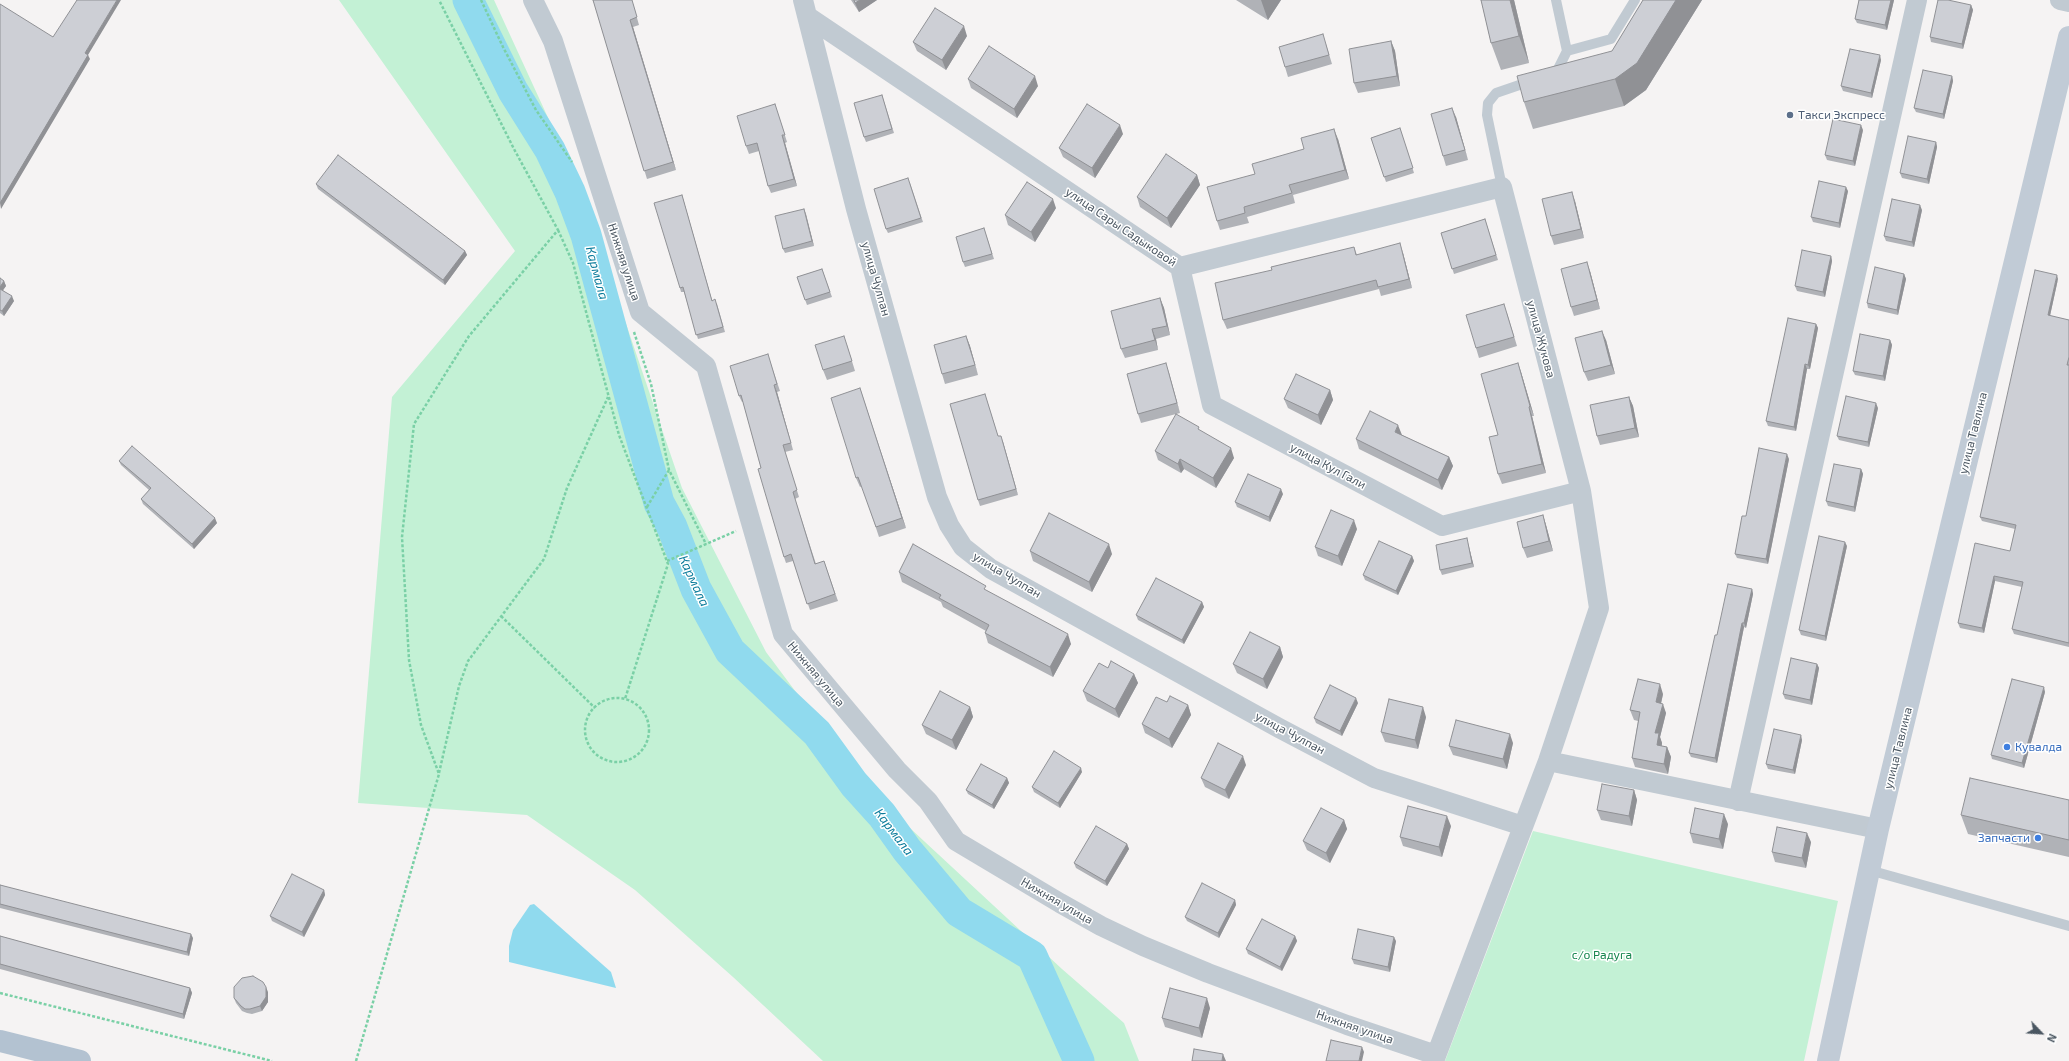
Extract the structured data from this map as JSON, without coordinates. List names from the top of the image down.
{
  "streets": {
    "main road": ["улица Тавлина"],
    "street": [
      "улица Сары Садыковой",
      "Нижняя улица",
      "улица Чулпан",
      "улица Жукова",
      "улица Кул Гали"
    ]
  },
  "crossings": [
    ["улица Сары Садыковой", "улица Чулпан"],
    ["улица Сары Садыковой", "улица Жукова"],
    ["улица Сары Садыковой", "улица Кул Гали"],
    ["Нижняя улица", "улица Жукова"],
    ["улица Чулпан", "улица Жукова"],
    ["улица Жукова", "улица Кул Гали"]
  ],
  "water": ["Кармала"],
  "parks": ["с/о Радуга"],
  "places": ["Такси Экспресс", "Кувалда", "Запчасти"],
  "north": "bottom right"
}
